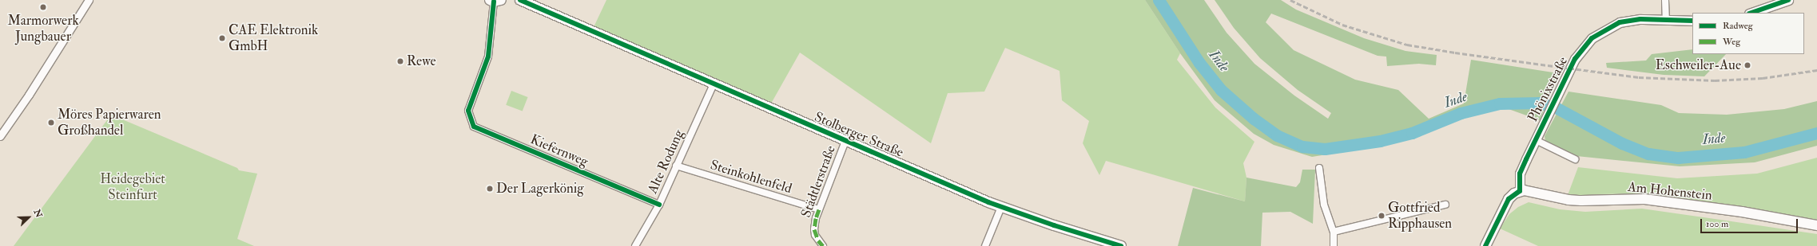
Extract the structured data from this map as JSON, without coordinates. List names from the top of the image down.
{
  "streets": {
    "main road": ["Phönixstraße", "Stolberger Straße", "Am Hohenstein"],
    "street": [
      "Kiefernweg",
      "Alte Rodung",
      "Steinkohlenfeld",
      "Städtlerstraße"
    ]
  },
  "crossings": [
    ["Phönixstraße", "Am Hohenstein"],
    ["Stolberger Straße", "Alte Rodung"],
    ["Stolberger Straße", "Städtlerstraße"],
    ["Kiefernweg", "Alte Rodung"],
    ["Alte Rodung", "Steinkohlenfeld"],
    ["Steinkohlenfeld", "Städtlerstraße"]
  ],
  "water": ["Inde"],
  "parks": ["Heidegebiet Steinfurt"],
  "places": [
    "Marmorwerk Jungbauer",
    "CAE Elektronik GmbH",
    "Rewe",
    "Eschweiler-Aue",
    "Möres Papierwaren Großhandel",
    "Der Lagerkönig",
    "Gottfried Ripphausen"
  ],
  "legend": ["Radweg", "Weg"],
  "scale_bar": "100 m",
  "north": "top right"
}
